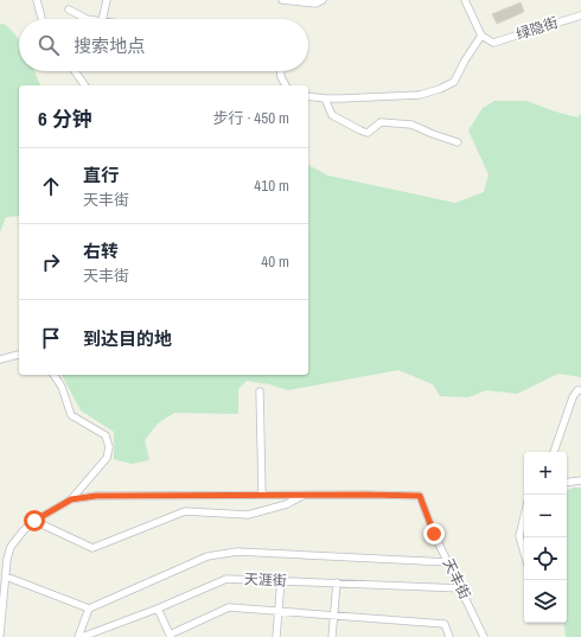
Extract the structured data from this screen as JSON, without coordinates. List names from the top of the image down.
{
  "streets": {
    "street": ["绿隐街", "天丰街", "天涯街"]
  },
  "crossings": [
    ["天丰街", "天涯街"]
  ],
  "page": {
    "search": "搜索地点",
    "heading": ["6 分钟", "步行 · 450 m"],
    "list": [
      ["直行", "天丰街", "410 m"],
      ["右转", "天丰街", "40 m"],
      "到达目的地"
    ],
    "map_buttons": ["+", "−"]
  }
}
